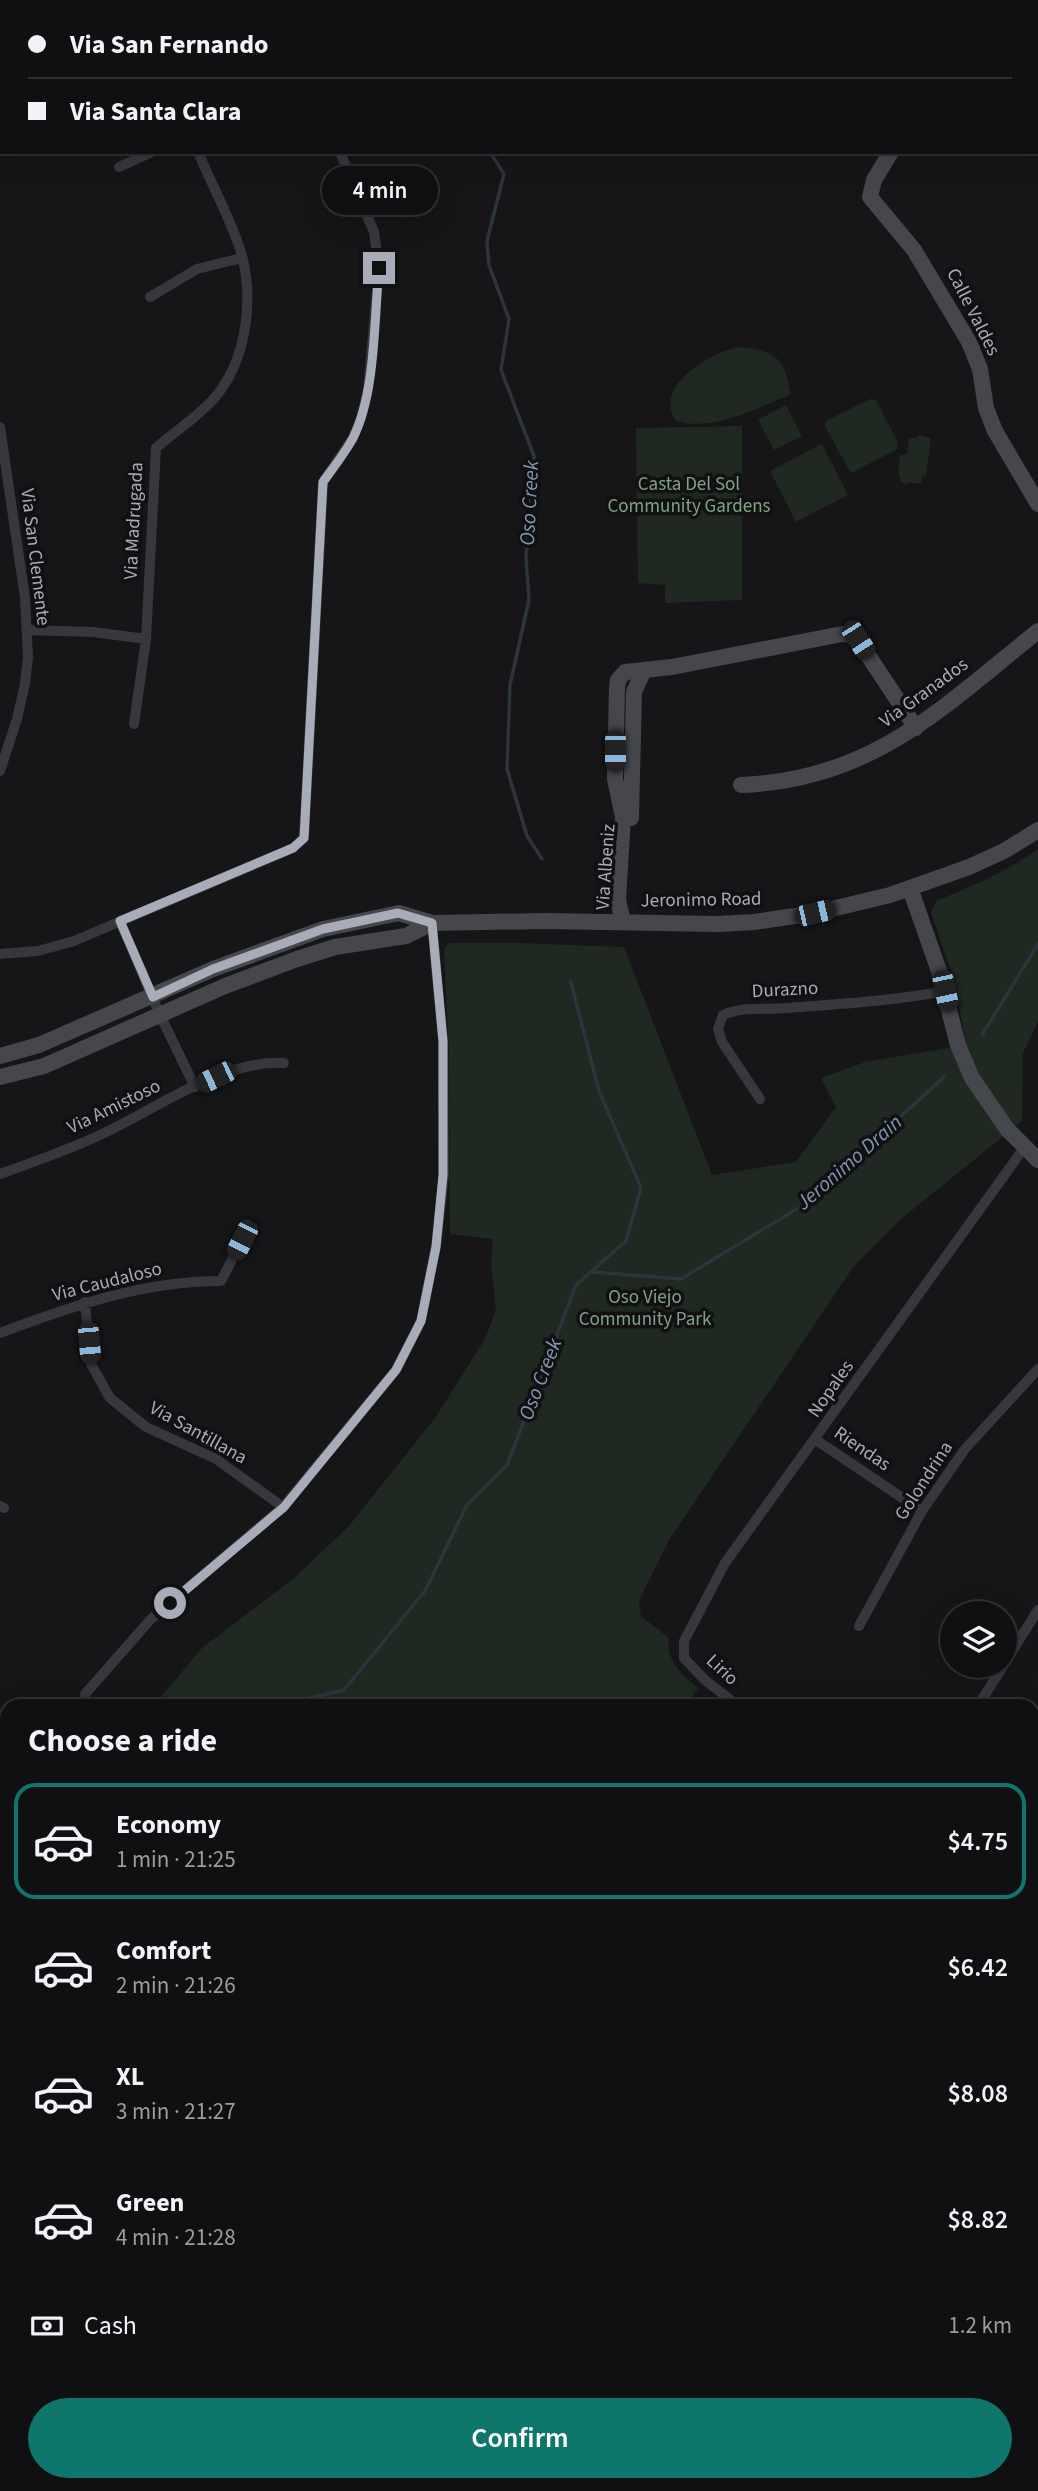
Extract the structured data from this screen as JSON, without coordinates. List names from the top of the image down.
{
  "streets": {
    "street": [
      "Calle Valdes",
      "Via Madrugada",
      "Via San Clemente",
      "Via Granados",
      "Via Albeniz",
      "Jeronimo Road",
      "Durazno",
      "Via Amistoso",
      "Via Caudaloso",
      "Nopales",
      "Via Santillana",
      "Riendas",
      "Golondrina",
      "Lirio"
    ]
  },
  "crossings": [
    ["Via Granados", "Via Albeniz"],
    ["Via Albeniz", "Jeronimo Road"],
    ["Via Caudaloso", "Via Santillana"],
    ["Nopales", "Riendas"],
    ["Nopales", "Lirio"],
    ["Riendas", "Golondrina"]
  ],
  "water": ["Oso Creek", "Jeronimo Drain"],
  "parks": ["Casta Del Sol Community Gardens", "Oso Viejo Community Park"],
  "page": {
    "banner": ["Via San Fernando", "Via Santa Clara"],
    "bubble": "4 min",
    "heading": "Choose a ride",
    "list": [
      {
        "name": "Economy",
        "note": "1 min · 21:25",
        "value": "$4.75"
      },
      {
        "name": "Comfort",
        "note": "2 min · 21:26",
        "value": "$6.42"
      },
      {
        "name": "XL",
        "note": "3 min · 21:27",
        "value": "$8.08"
      },
      {
        "name": "Green",
        "note": "4 min · 21:28",
        "value": "$8.82"
      }
    ],
    "pay": ["Cash", "1.2 km"],
    "buttons": "Confirm"
  }
}
